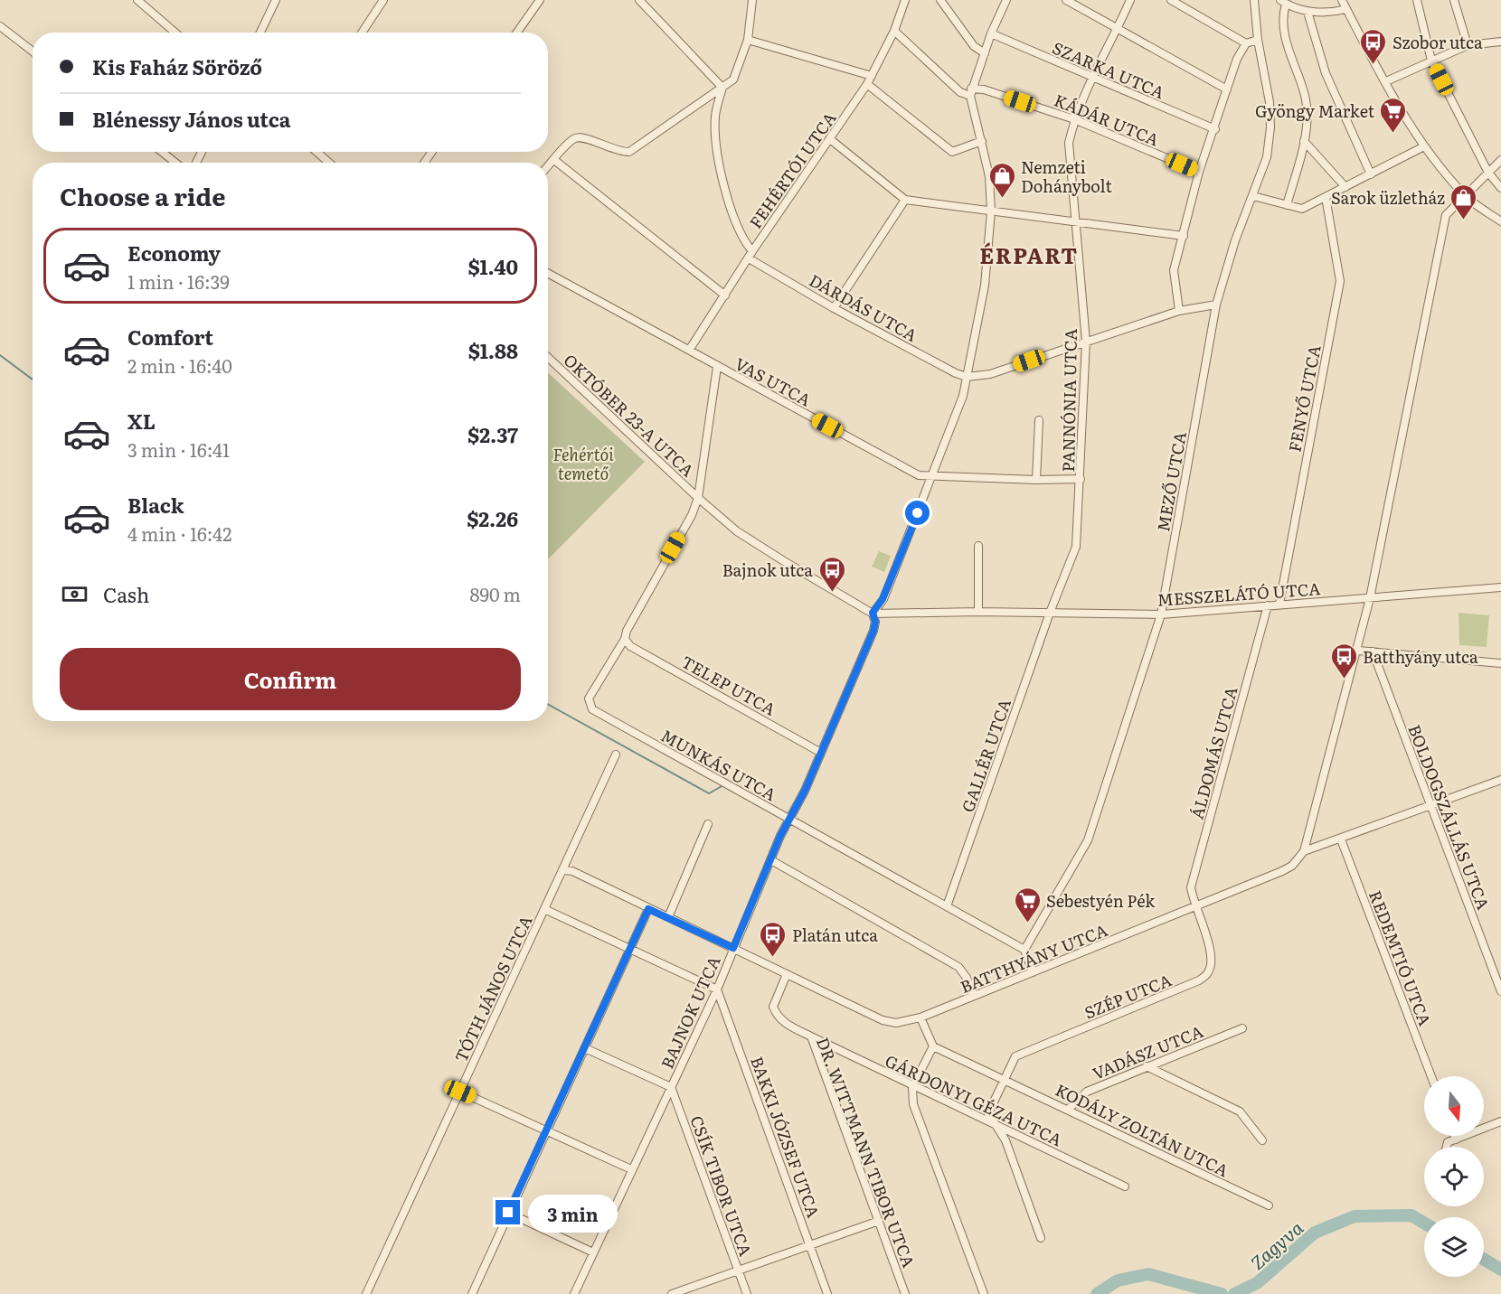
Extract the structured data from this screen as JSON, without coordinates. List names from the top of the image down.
{
  "streets": {
    "street": [
      "SZARKA UTCA",
      "KÁDÁR UTCA",
      "FEHÉRTÓI UTCA",
      "DÁRDÁS UTCA",
      "VAS UTCA",
      "FENYŐ UTCA",
      "PANNÓNIA UTCA",
      "OKTÓBER 23-A UTCA",
      "MEZŐ UTCA",
      "MESSZELÁTÓ UTCA",
      "TELEP UTCA",
      "ÁLDOMÁS UTCA",
      "GALLÉR UTCA",
      "MUNKÁS UTCA",
      "BOLDOGSZÁLLÁS UTCA",
      "BATTHYÁNY UTCA",
      "REDEMTIÓ UTCA",
      "TÓTH JÁNOS UTCA",
      "SZÉP UTCA",
      "BAJNOK UTCA",
      "VADÁSZ UTCA",
      "GÁRDONYI GÉZA UTCA",
      "KODÁLY ZOLTÁN UTCA",
      "BAKKI JÓZSEF UTCA",
      "DR. WITTMANN TIBOR UTCA",
      "CSÍK TIBOR UTCA"
    ]
  },
  "crossings": [
    ["SZARKA UTCA", "PANNÓNIA UTCA"],
    ["KÁDÁR UTCA", "PANNÓNIA UTCA"],
    ["KÁDÁR UTCA", "BAJNOK UTCA"],
    ["FEHÉRTÓI UTCA", "DÁRDÁS UTCA"],
    ["FEHÉRTÓI UTCA", "VAS UTCA"],
    ["DÁRDÁS UTCA", "BAJNOK UTCA"],
    ["VAS UTCA", "PANNÓNIA UTCA"],
    ["VAS UTCA", "BAJNOK UTCA"],
    ["FENYŐ UTCA", "MESSZELÁTÓ UTCA"],
    ["PANNÓNIA UTCA", "MESSZELÁTÓ UTCA"],
    ["PANNÓNIA UTCA", "GALLÉR UTCA"],
    ["OKTÓBER 23-A UTCA", "MESSZELÁTÓ UTCA"],
    ["OKTÓBER 23-A UTCA", "BAJNOK UTCA"],
    ["MEZŐ UTCA", "MESSZELÁTÓ UTCA"],
    ["MEZŐ UTCA", "MUNKÁS UTCA"],
    ["MESSZELÁTÓ UTCA", "ÁLDOMÁS UTCA"],
    ["MESSZELÁTÓ UTCA", "GALLÉR UTCA"],
    ["MESSZELÁTÓ UTCA", "BAJNOK UTCA"],
    ["TELEP UTCA", "MUNKÁS UTCA"],
    ["TELEP UTCA", "BAJNOK UTCA"],
    ["ÁLDOMÁS UTCA", "BATTHYÁNY UTCA"],
    ["ÁLDOMÁS UTCA", "SZÉP UTCA"],
    ["GALLÉR UTCA", "MUNKÁS UTCA"],
    ["MUNKÁS UTCA", "BAJNOK UTCA"],
    ["BATTHYÁNY UTCA", "TÓTH JÁNOS UTCA"],
    ["BATTHYÁNY UTCA", "SZÉP UTCA"],
    ["BATTHYÁNY UTCA", "BAJNOK UTCA"],
    ["BATTHYÁNY UTCA", "DR. WITTMANN TIBOR UTCA"],
    ["SZÉP UTCA", "GÁRDONYI GÉZA UTCA"],
    ["SZÉP UTCA", "KODÁLY ZOLTÁN UTCA"],
    ["BAJNOK UTCA", "BAKKI JÓZSEF UTCA"],
    ["BAJNOK UTCA", "CSÍK TIBOR UTCA"],
    ["VADÁSZ UTCA", "KODÁLY ZOLTÁN UTCA"],
    ["GÁRDONYI GÉZA UTCA", "DR. WITTMANN TIBOR UTCA"]
  ],
  "districts": ["ÉRPART"],
  "water": ["Zagyva"],
  "parks": ["Fehértói temető"],
  "places": {
    "bus stop": [
      "Szobor utca",
      "Bajnok utca",
      "Batthyány utca",
      "Platán utca"
    ],
    "supermarket": ["Gyöngy Market", "Sebestyén Pék"],
    "shop": ["Nemzeti Dohánybolt", "Sarok üzletház"]
  },
  "north": "bottom",
  "page": {
    "banner": ["Kis Faház Söröző", "Blénessy János utca"],
    "heading": "Choose a ride",
    "list": [
      {
        "name": "Economy",
        "note": "1 min · 16:39",
        "value": "$1.40"
      },
      {
        "name": "Comfort",
        "note": "2 min · 16:40",
        "value": "$1.88"
      },
      {
        "name": "XL",
        "note": "3 min · 16:41",
        "value": "$2.37"
      },
      {
        "name": "Black",
        "note": "4 min · 16:42",
        "value": "$2.26"
      }
    ],
    "pay": ["Cash", "890 m"],
    "buttons": "Confirm",
    "bubble": "3 min"
  }
}
